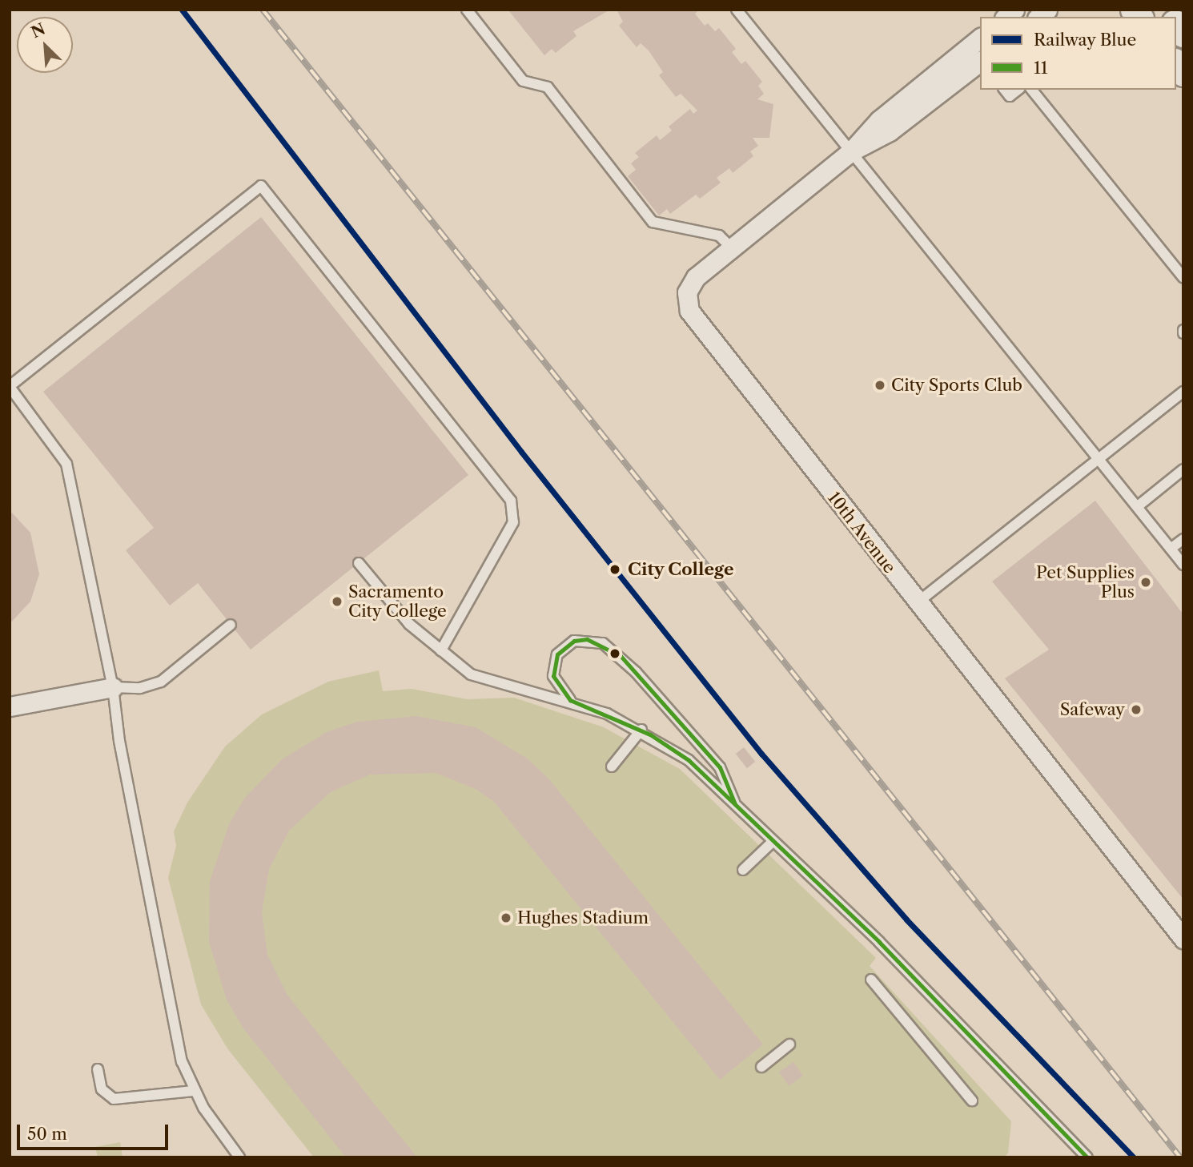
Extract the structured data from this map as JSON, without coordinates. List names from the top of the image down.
{
  "streets": {
    "street": ["10th Avenue"]
  },
  "places": [
    "City Sports Club",
    "City College",
    "Pet Supplies Plus",
    "Sacramento City College",
    "Safeway",
    "Hughes Stadium"
  ],
  "lines": ["rail line Blue", "transit line 11"],
  "legend": ["Railway Blue", "11"],
  "scale_bar": "50 m",
  "north": "top left"
}
